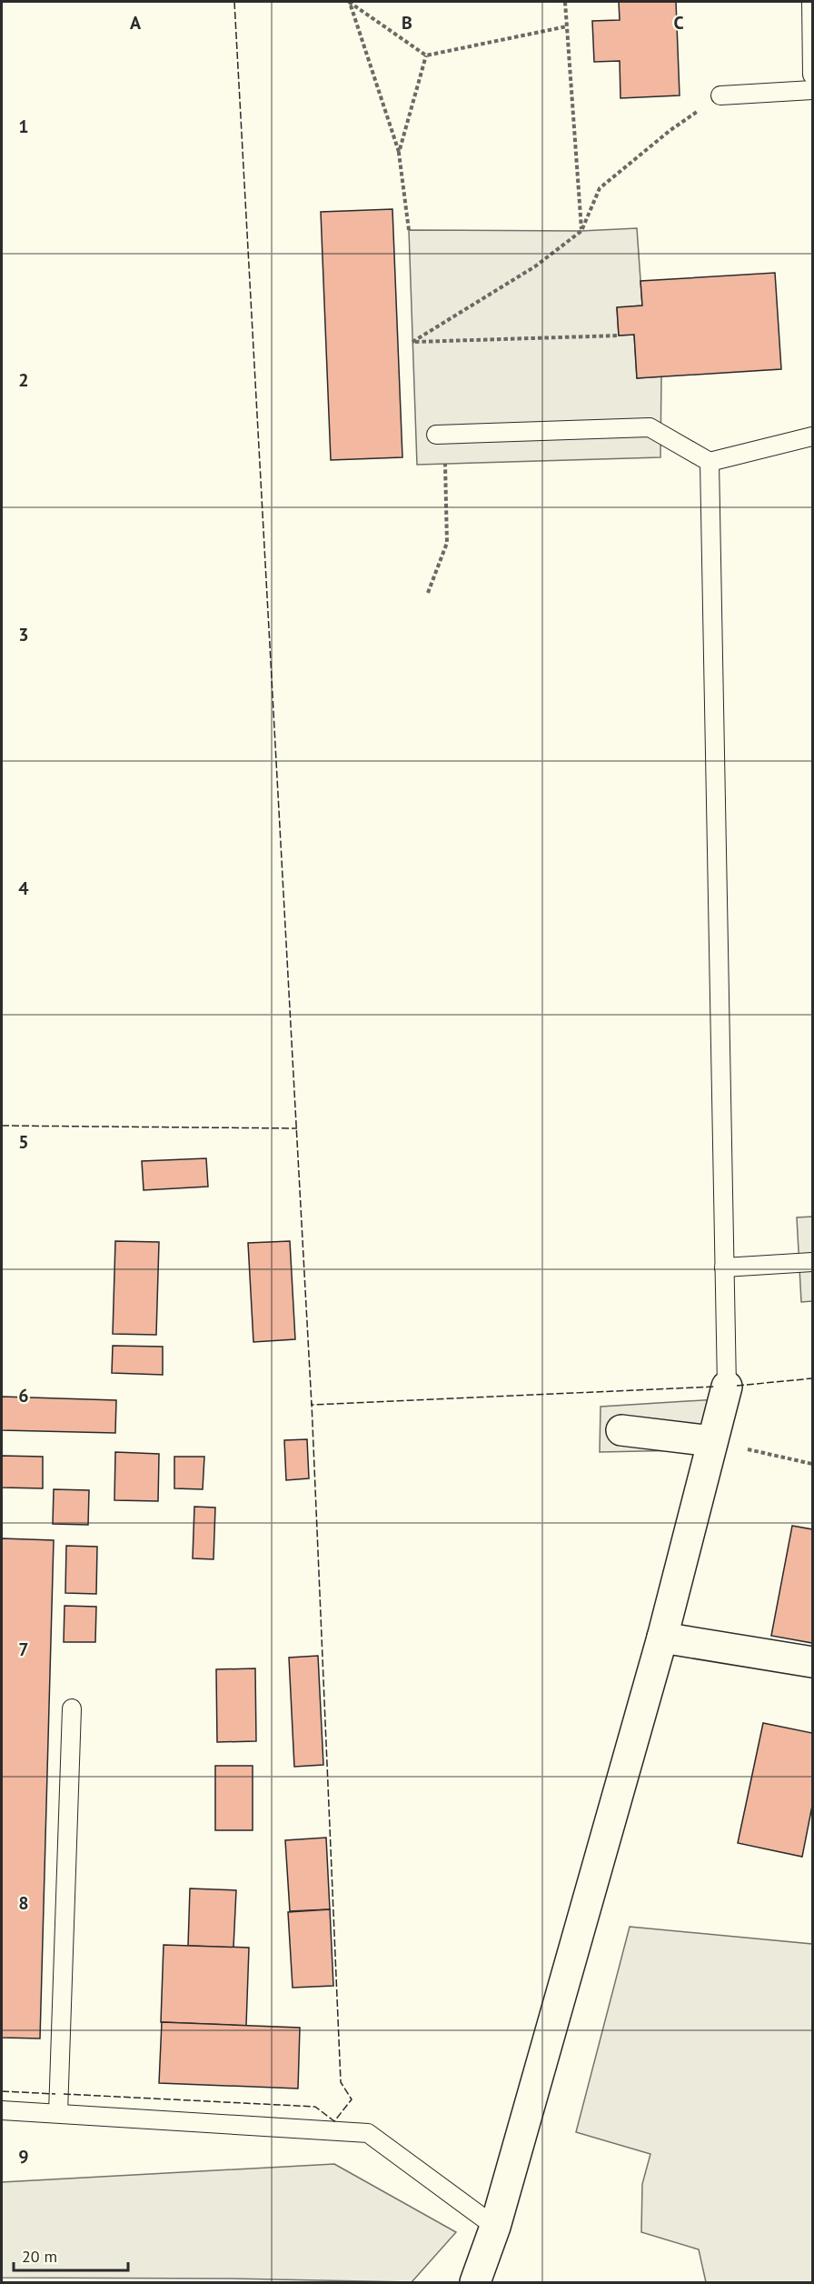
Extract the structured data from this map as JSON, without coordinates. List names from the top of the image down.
{
  "scale_bar": "20 m",
  "grid": {
    "columns": ["A", "B", "C"],
    "rows": [
      "1",
      "2",
      "3",
      "4",
      "5",
      "6",
      "7",
      "8",
      "9"
    ]
  }
}
